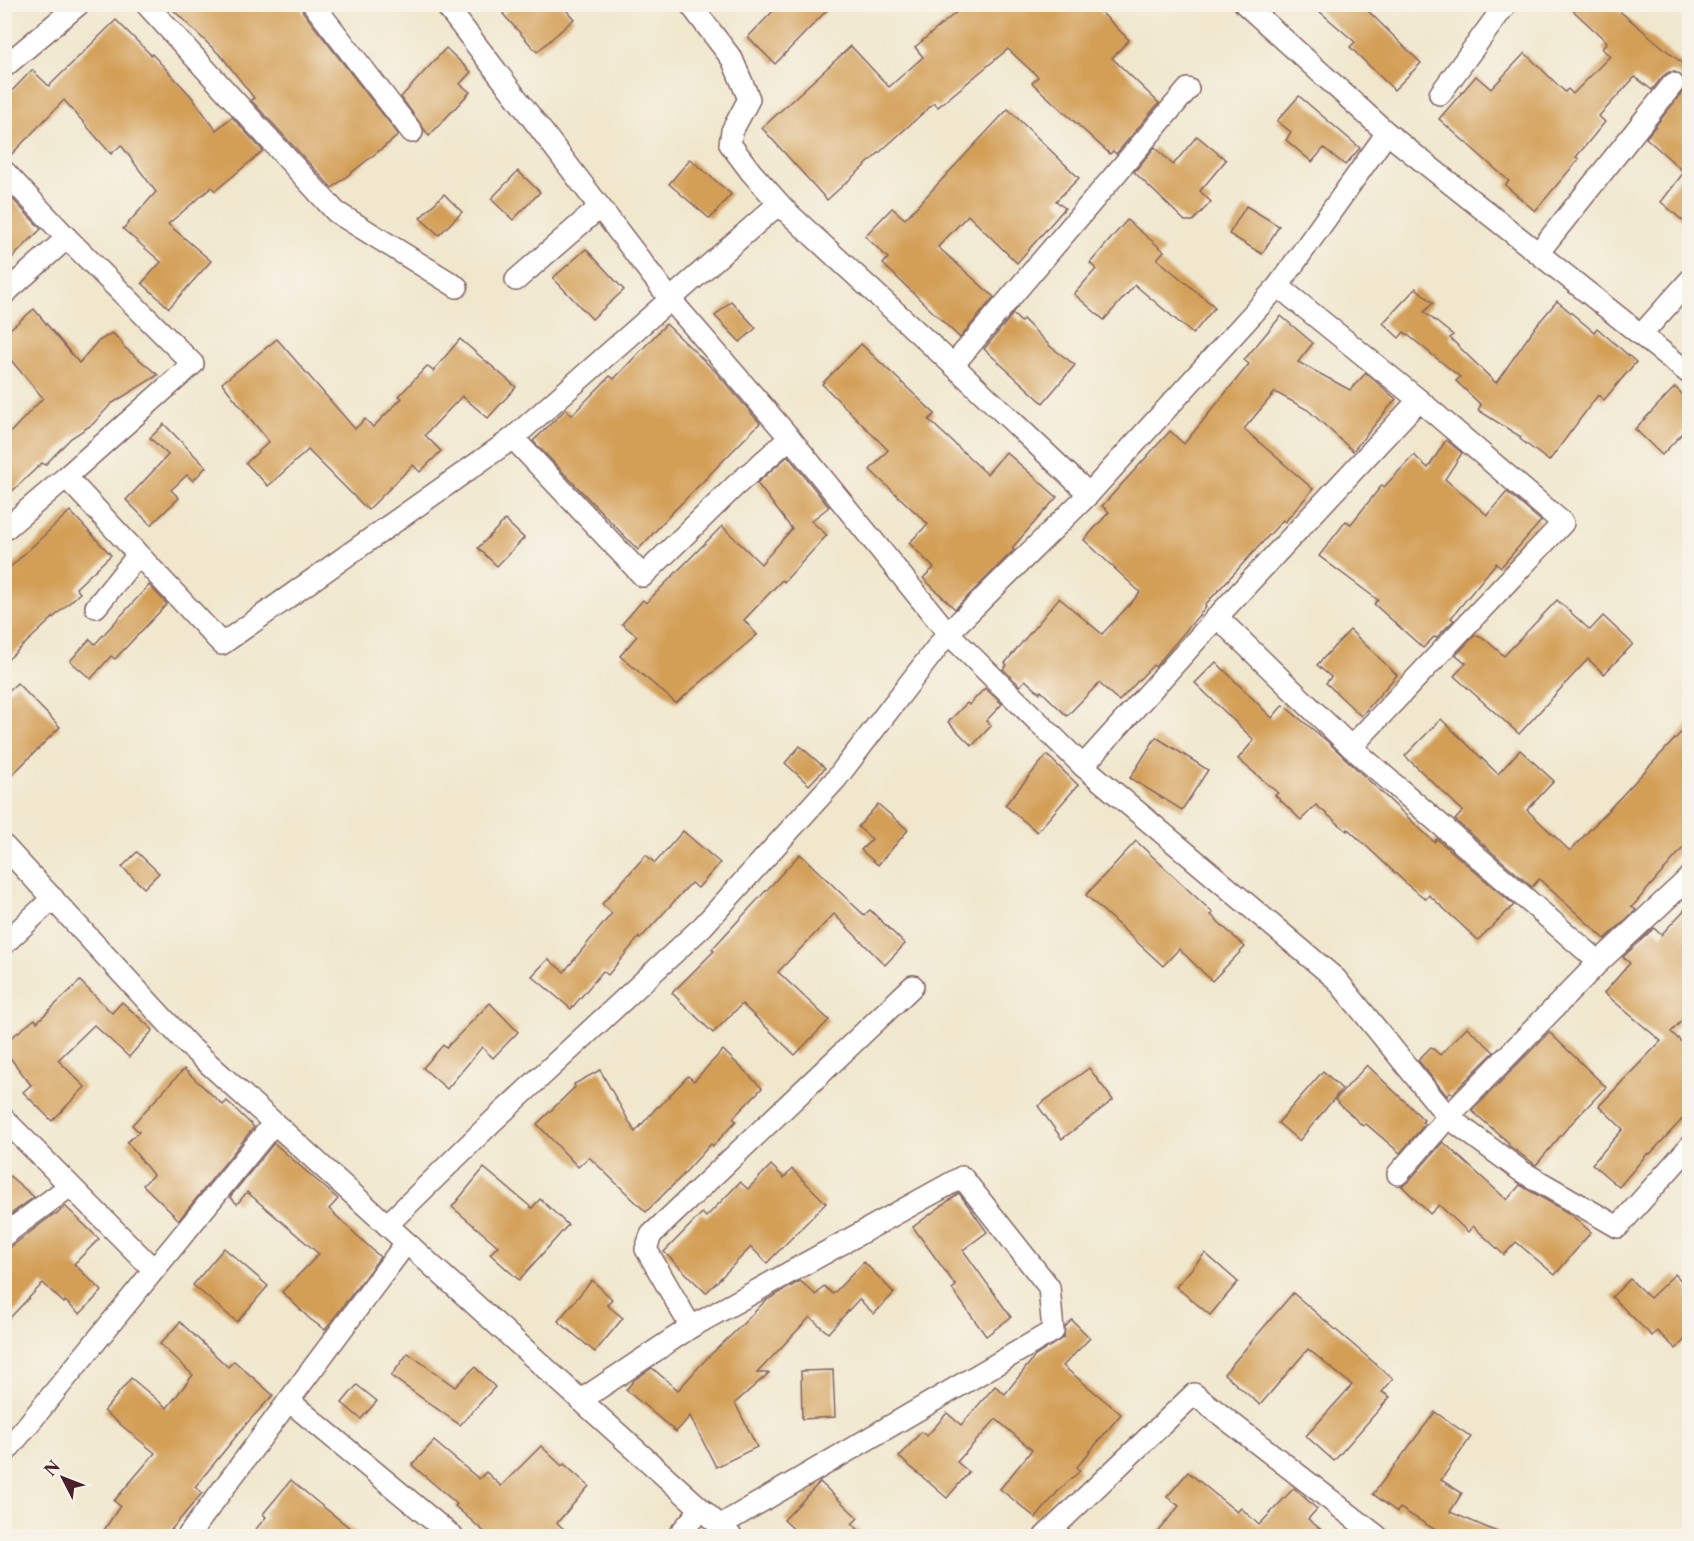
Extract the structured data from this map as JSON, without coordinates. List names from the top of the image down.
{
  "north": "top left"
}
